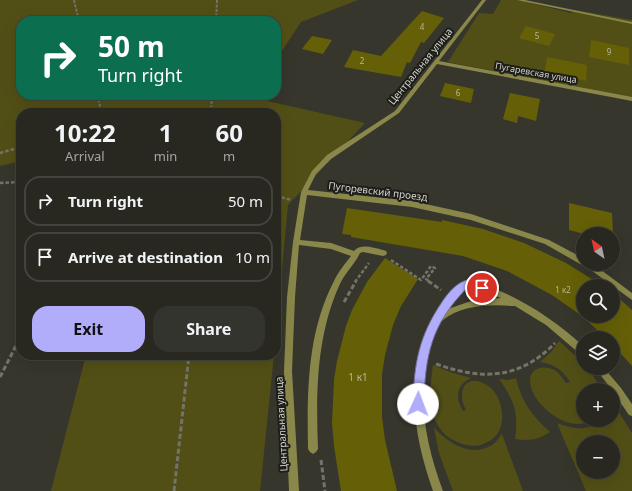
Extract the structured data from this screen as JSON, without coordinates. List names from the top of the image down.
{
  "streets": {
    "street": ["Центральная улица", "Пугаревская улица", "Пугоревский проезд"]
  },
  "crossings": [
    ["Центральная улица", "Пугаревская улица"],
    ["Центральная улица", "Пугоревский проезд"]
  ],
  "house_numbers": [
    "4",
    "5",
    "9",
    "2",
    "6",
    "1 к2",
    "1 к1"
  ],
  "north": "top left",
  "page": {
    "turn": ["50 m", "Turn right"],
    "eta": [
      "10:22",
      "Arrival",
      "1",
      "min",
      "60",
      "m"
    ],
    "list": [
      {
        "name": "Turn right",
        "value": "50 m"
      },
      {
        "name": "Arrive at destination",
        "value": "10 m"
      }
    ],
    "map_buttons": ["+", "−"],
    "buttons": ["Exit", "Share"]
  }
}
